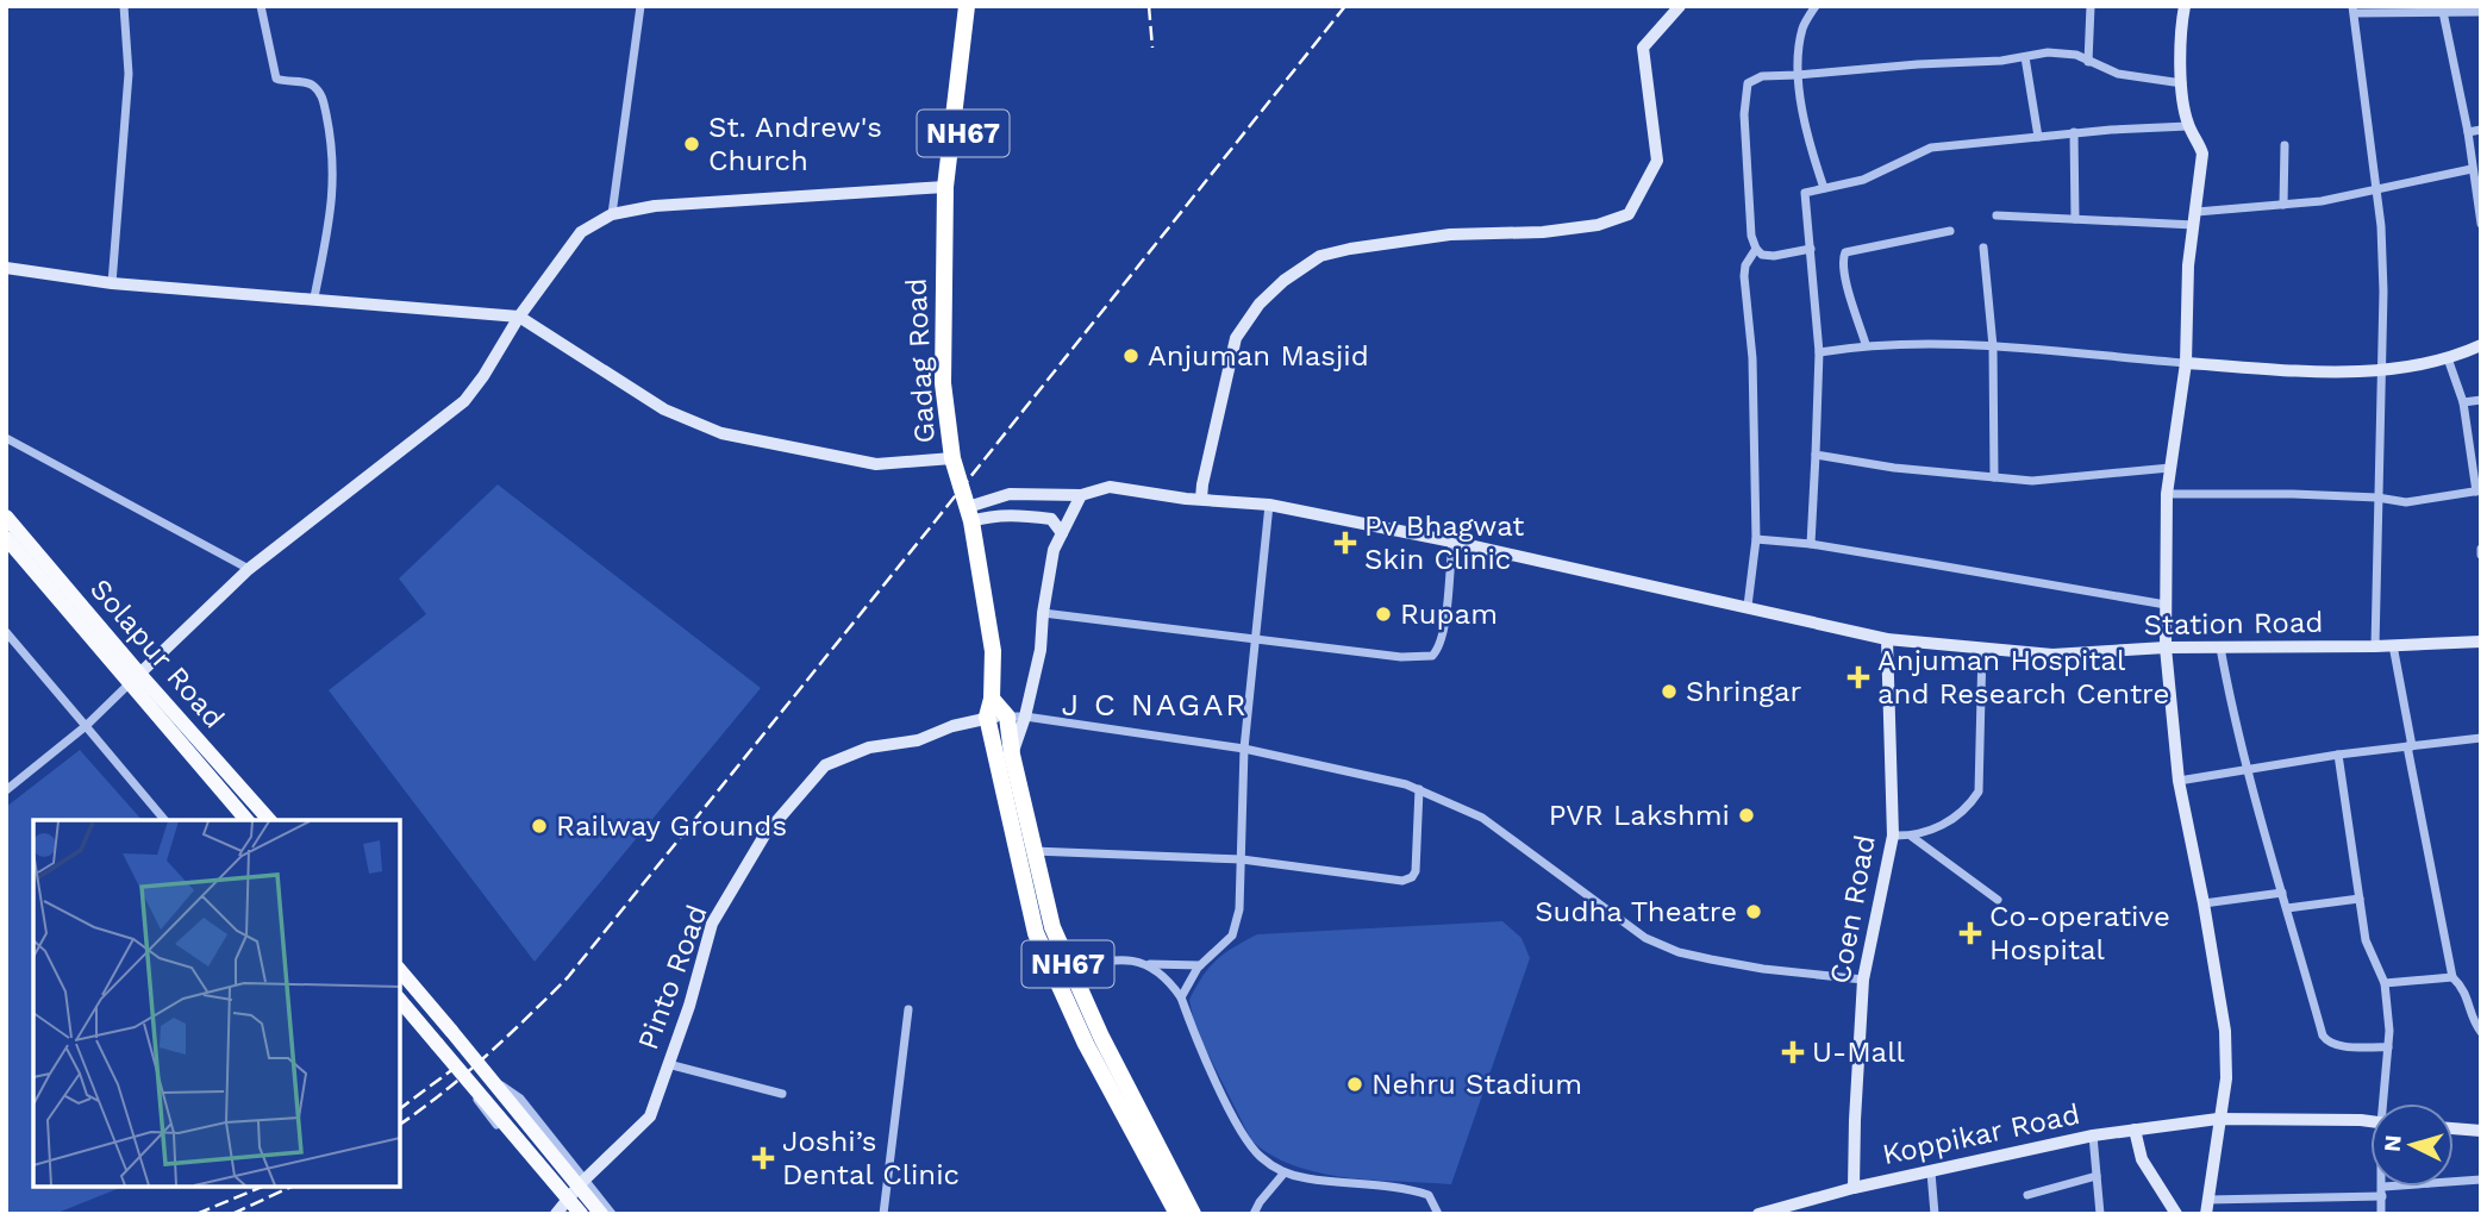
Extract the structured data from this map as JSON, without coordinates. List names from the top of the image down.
{
  "streets": {
    "highway": ["NH67", "Gadag Road"],
    "main road": ["Solapur Road"],
    "street": [
      "Station Road",
      "Coen Road",
      "Pinto Road",
      "Koppikar Road"
    ]
  },
  "crossings": [
    ["NH67", "Gadag Road"],
    ["NH67", "Pinto Road"],
    ["Station Road", "Coen Road"],
    ["Coen Road", "Koppikar Road"]
  ],
  "districts": ["J C NAGAR"],
  "places": {
    "other": [
      "St. Andrew's Church",
      "Anjuman Masjid",
      "Rupam",
      "Shringar",
      "PVR Lakshmi",
      "Railway Grounds",
      "Sudha Theatre",
      "Nehru Stadium"
    ],
    "health": [
      "Pv Bhagwat Skin Clinic",
      "Anjuman Hospital and Research Centre",
      "Co-operative Hospital",
      "U-Mall",
      "Joshi’s Dental Clinic"
    ]
  },
  "north": "left"
}
